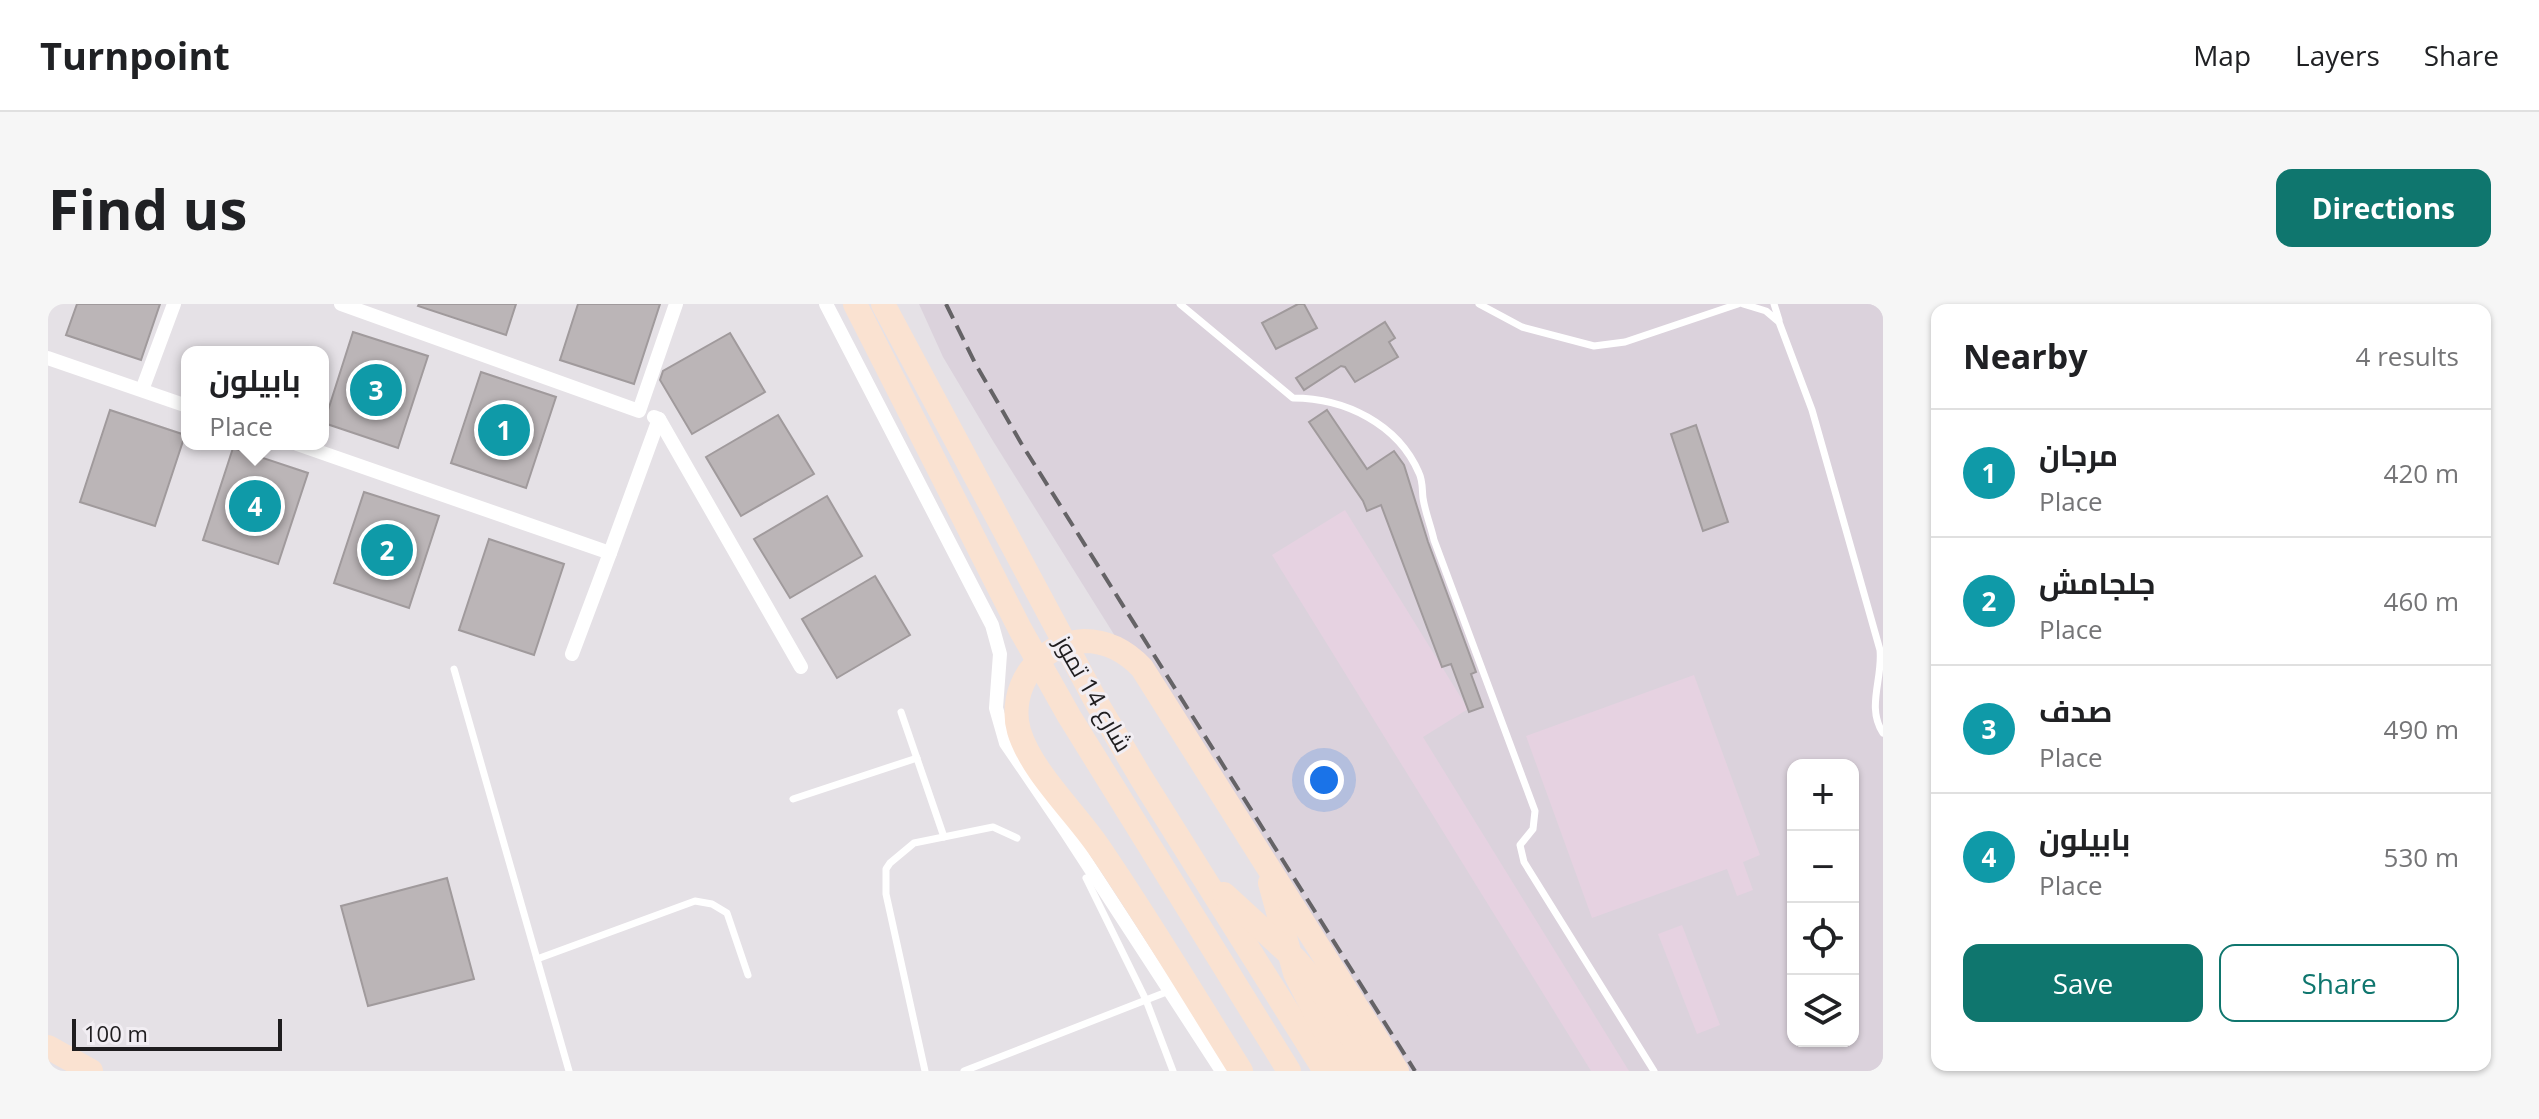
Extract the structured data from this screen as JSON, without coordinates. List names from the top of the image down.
{
  "streets": {
    "main road": ["شارع 14 تموز"]
  },
  "scale_bar": "100 m",
  "page": {
    "header": "Turnpoint",
    "nav": ["Map", "Layers", "Share"],
    "buttons": [
      "Directions",
      ["Save", "Share"]
    ],
    "title": "Find us",
    "heading": ["Nearby", "4 results"],
    "popup": ["بابيلون", "Place"],
    "pins": [
      "3",
      "1",
      "4",
      "2"
    ],
    "list": [
      {
        "mark": "1",
        "name": "مرجان",
        "note": "Place",
        "value": "420 m"
      },
      {
        "mark": "2",
        "name": "جلجامش",
        "note": "Place",
        "value": "460 m"
      },
      {
        "mark": "3",
        "name": "صدف",
        "note": "Place",
        "value": "490 m"
      },
      {
        "mark": "4",
        "name": "بابيلون",
        "note": "Place",
        "value": "530 m"
      }
    ],
    "map_buttons": ["+", "−"],
    "scale": "100 m"
  }
}
